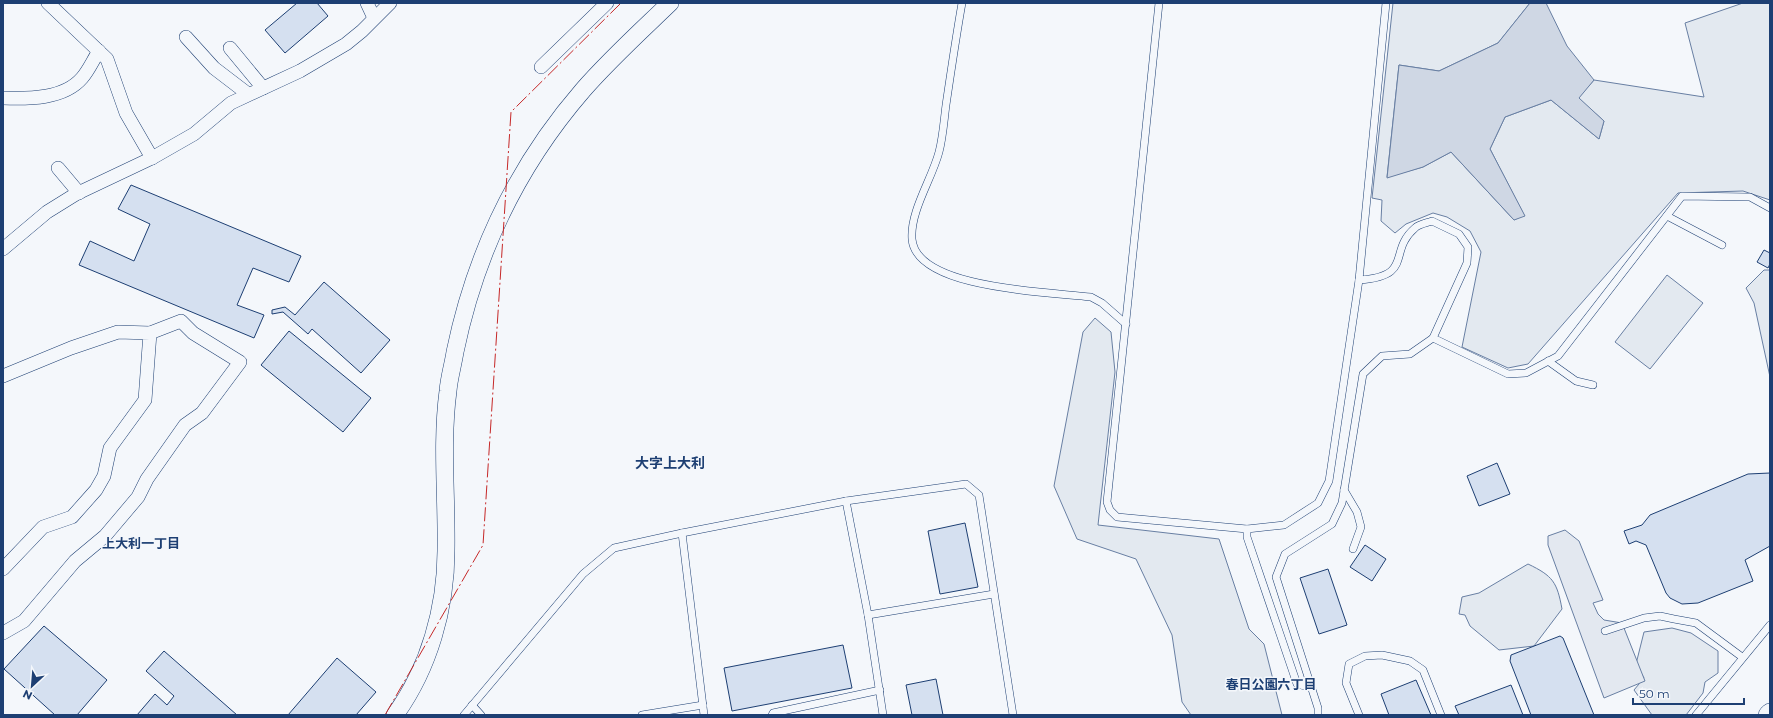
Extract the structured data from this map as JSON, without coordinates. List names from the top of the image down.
{
  "districts": ["大字上大利", "上大利一丁目", "春日公園六丁目"],
  "scale_bar": "50 m",
  "north": "bottom left"
}
